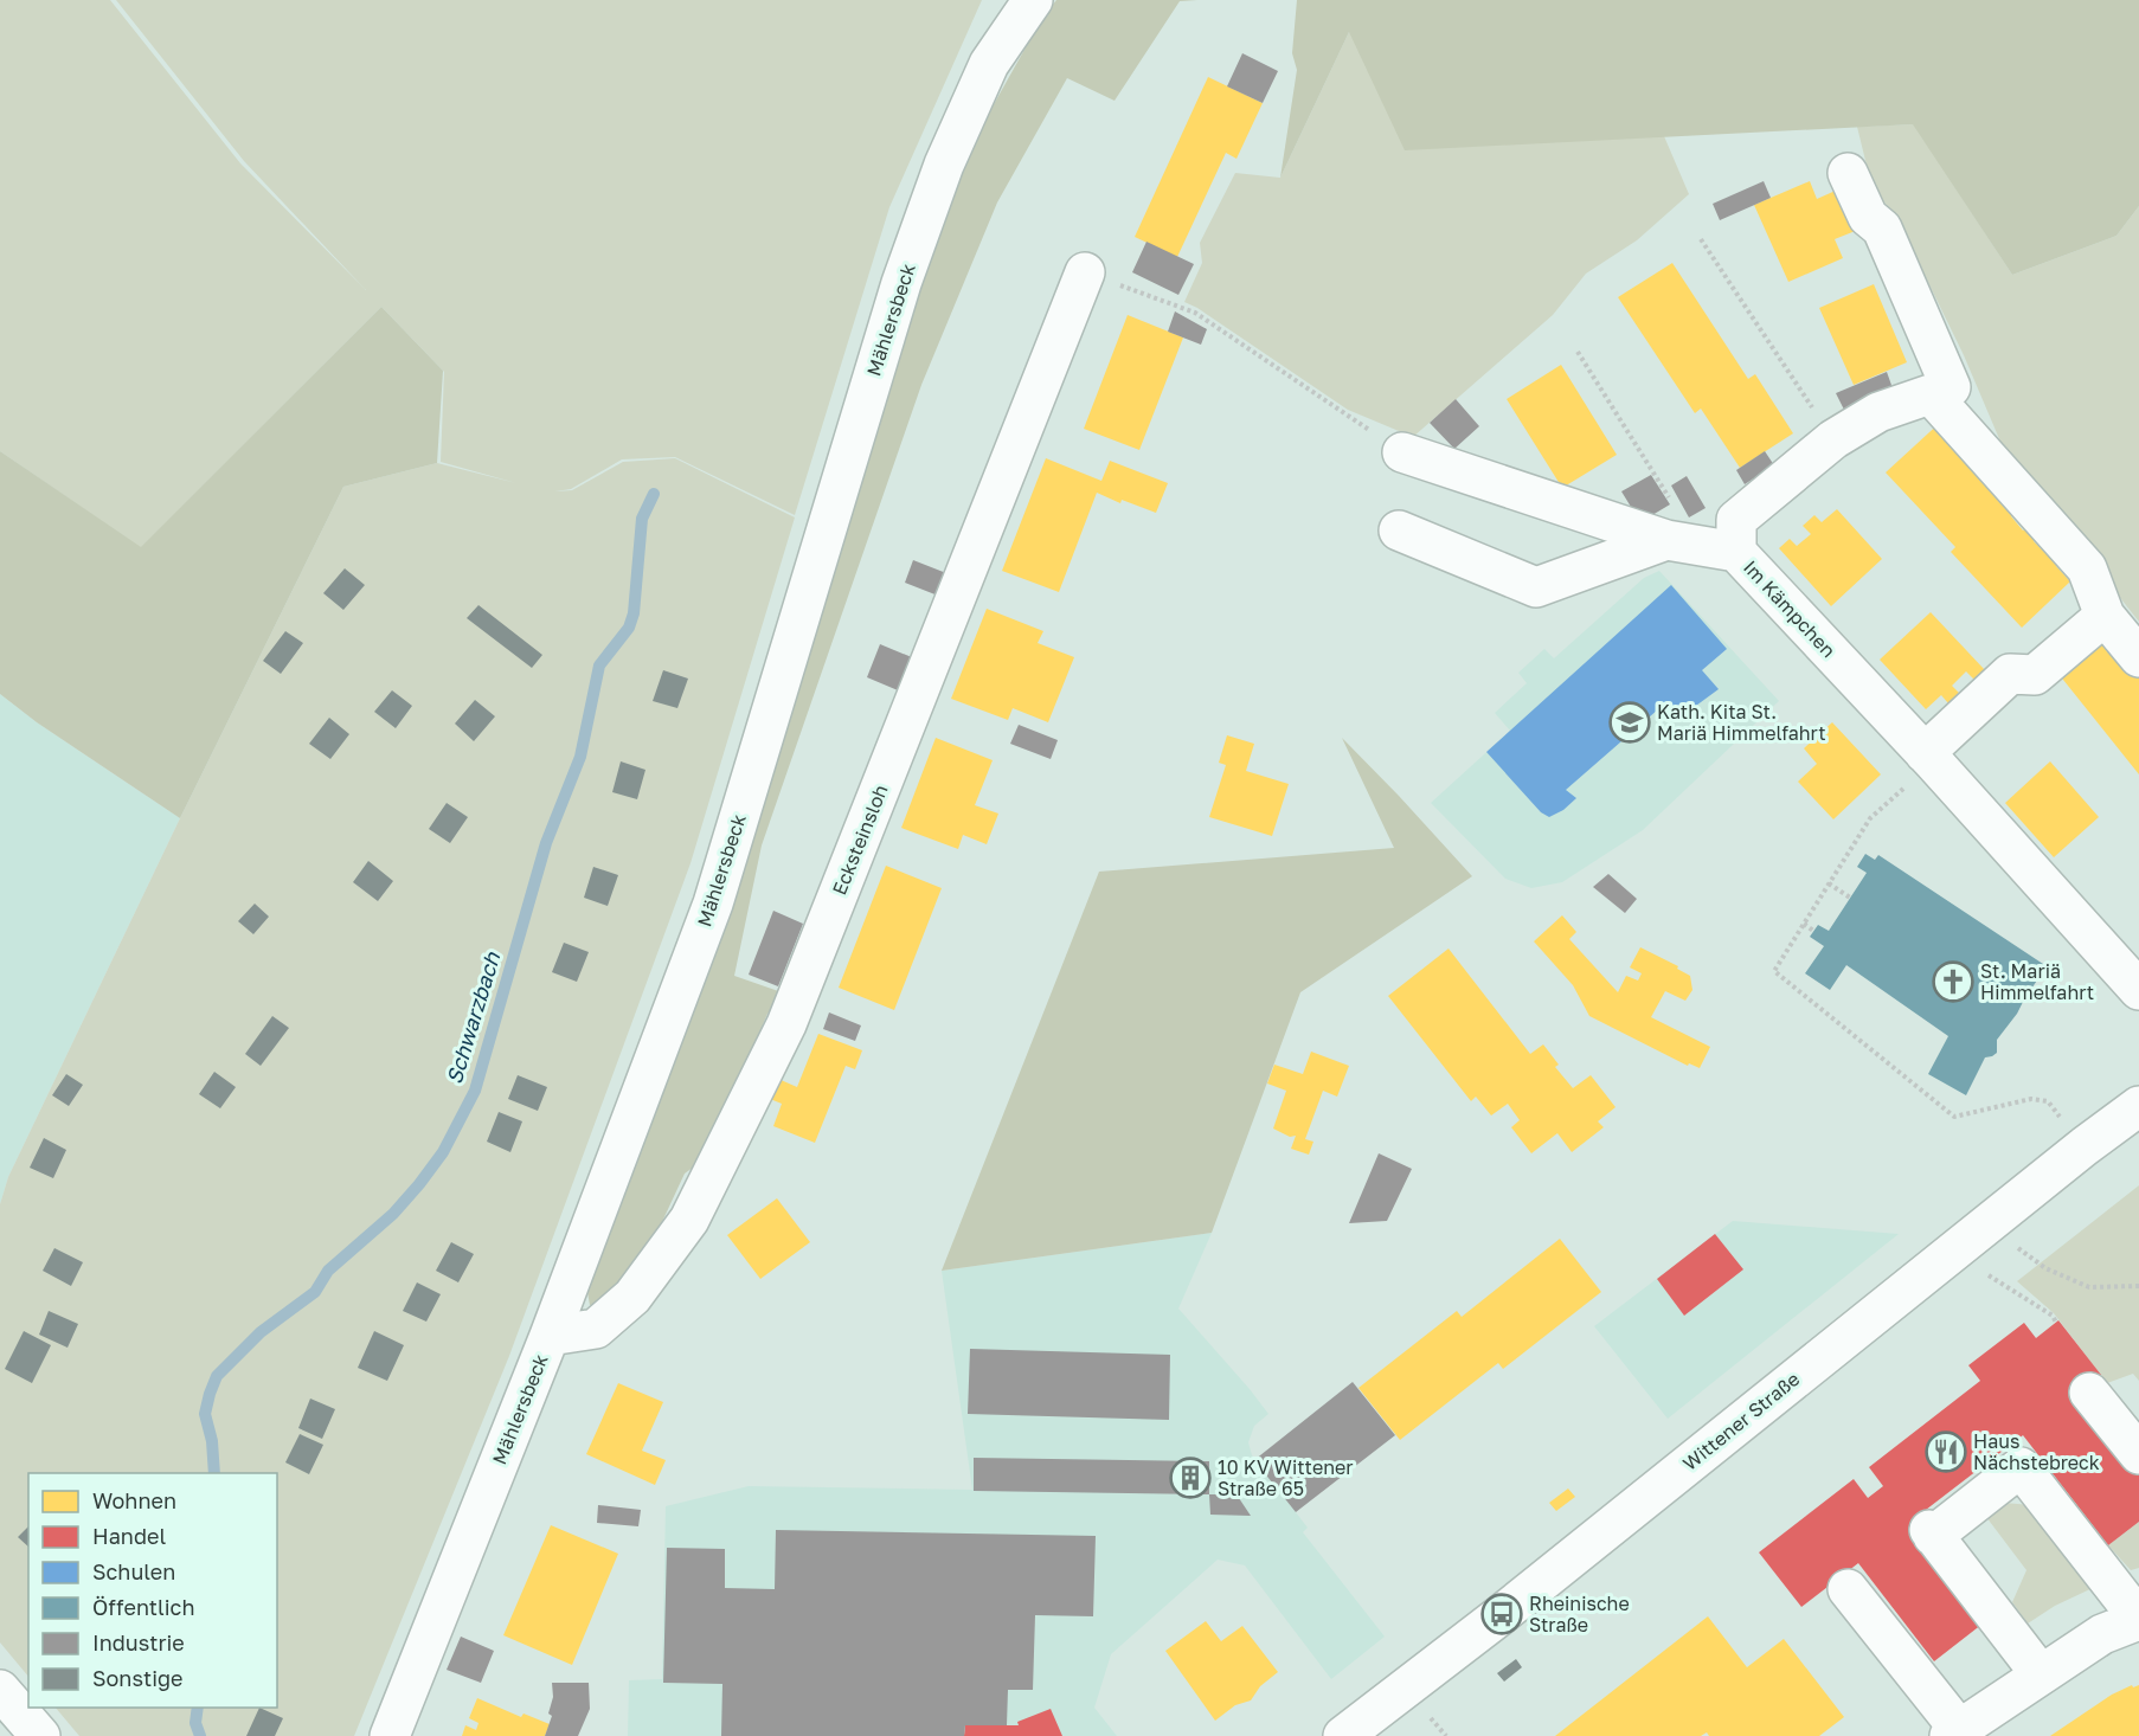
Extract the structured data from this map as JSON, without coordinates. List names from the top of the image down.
{
  "streets": {
    "street": [
      "Mählersbeck",
      "Im Kämpchen",
      "Ecksteinsloh",
      "Wittener Straße"
    ]
  },
  "crossings": [
    ["Mählersbeck", "Ecksteinsloh"]
  ],
  "water": ["Schwarzbach"],
  "places": {
    "school or university": ["Kath. Kita St. Mariä Himmelfahrt"],
    "church": ["St. Mariä Himmelfahrt"],
    "restaurant": ["Haus Nächstebreck"],
    "building": ["10 KV Wittener Straße 65"],
    "bus stop": ["Rheinische Straße"]
  },
  "legend": [
    "Wohnen",
    "Handel",
    "Schulen",
    "Öffentlich",
    "Industrie",
    "Sonstige"
  ]
}
